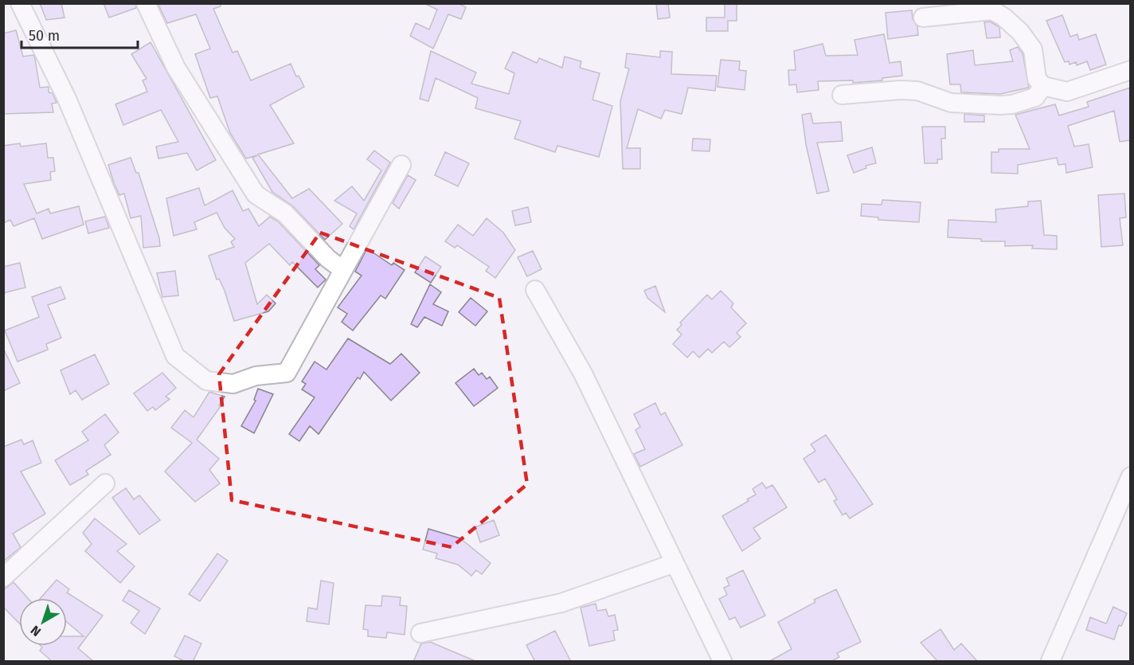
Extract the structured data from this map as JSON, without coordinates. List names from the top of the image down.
{
  "scale_bar": "50 m",
  "north": "bottom left"
}
